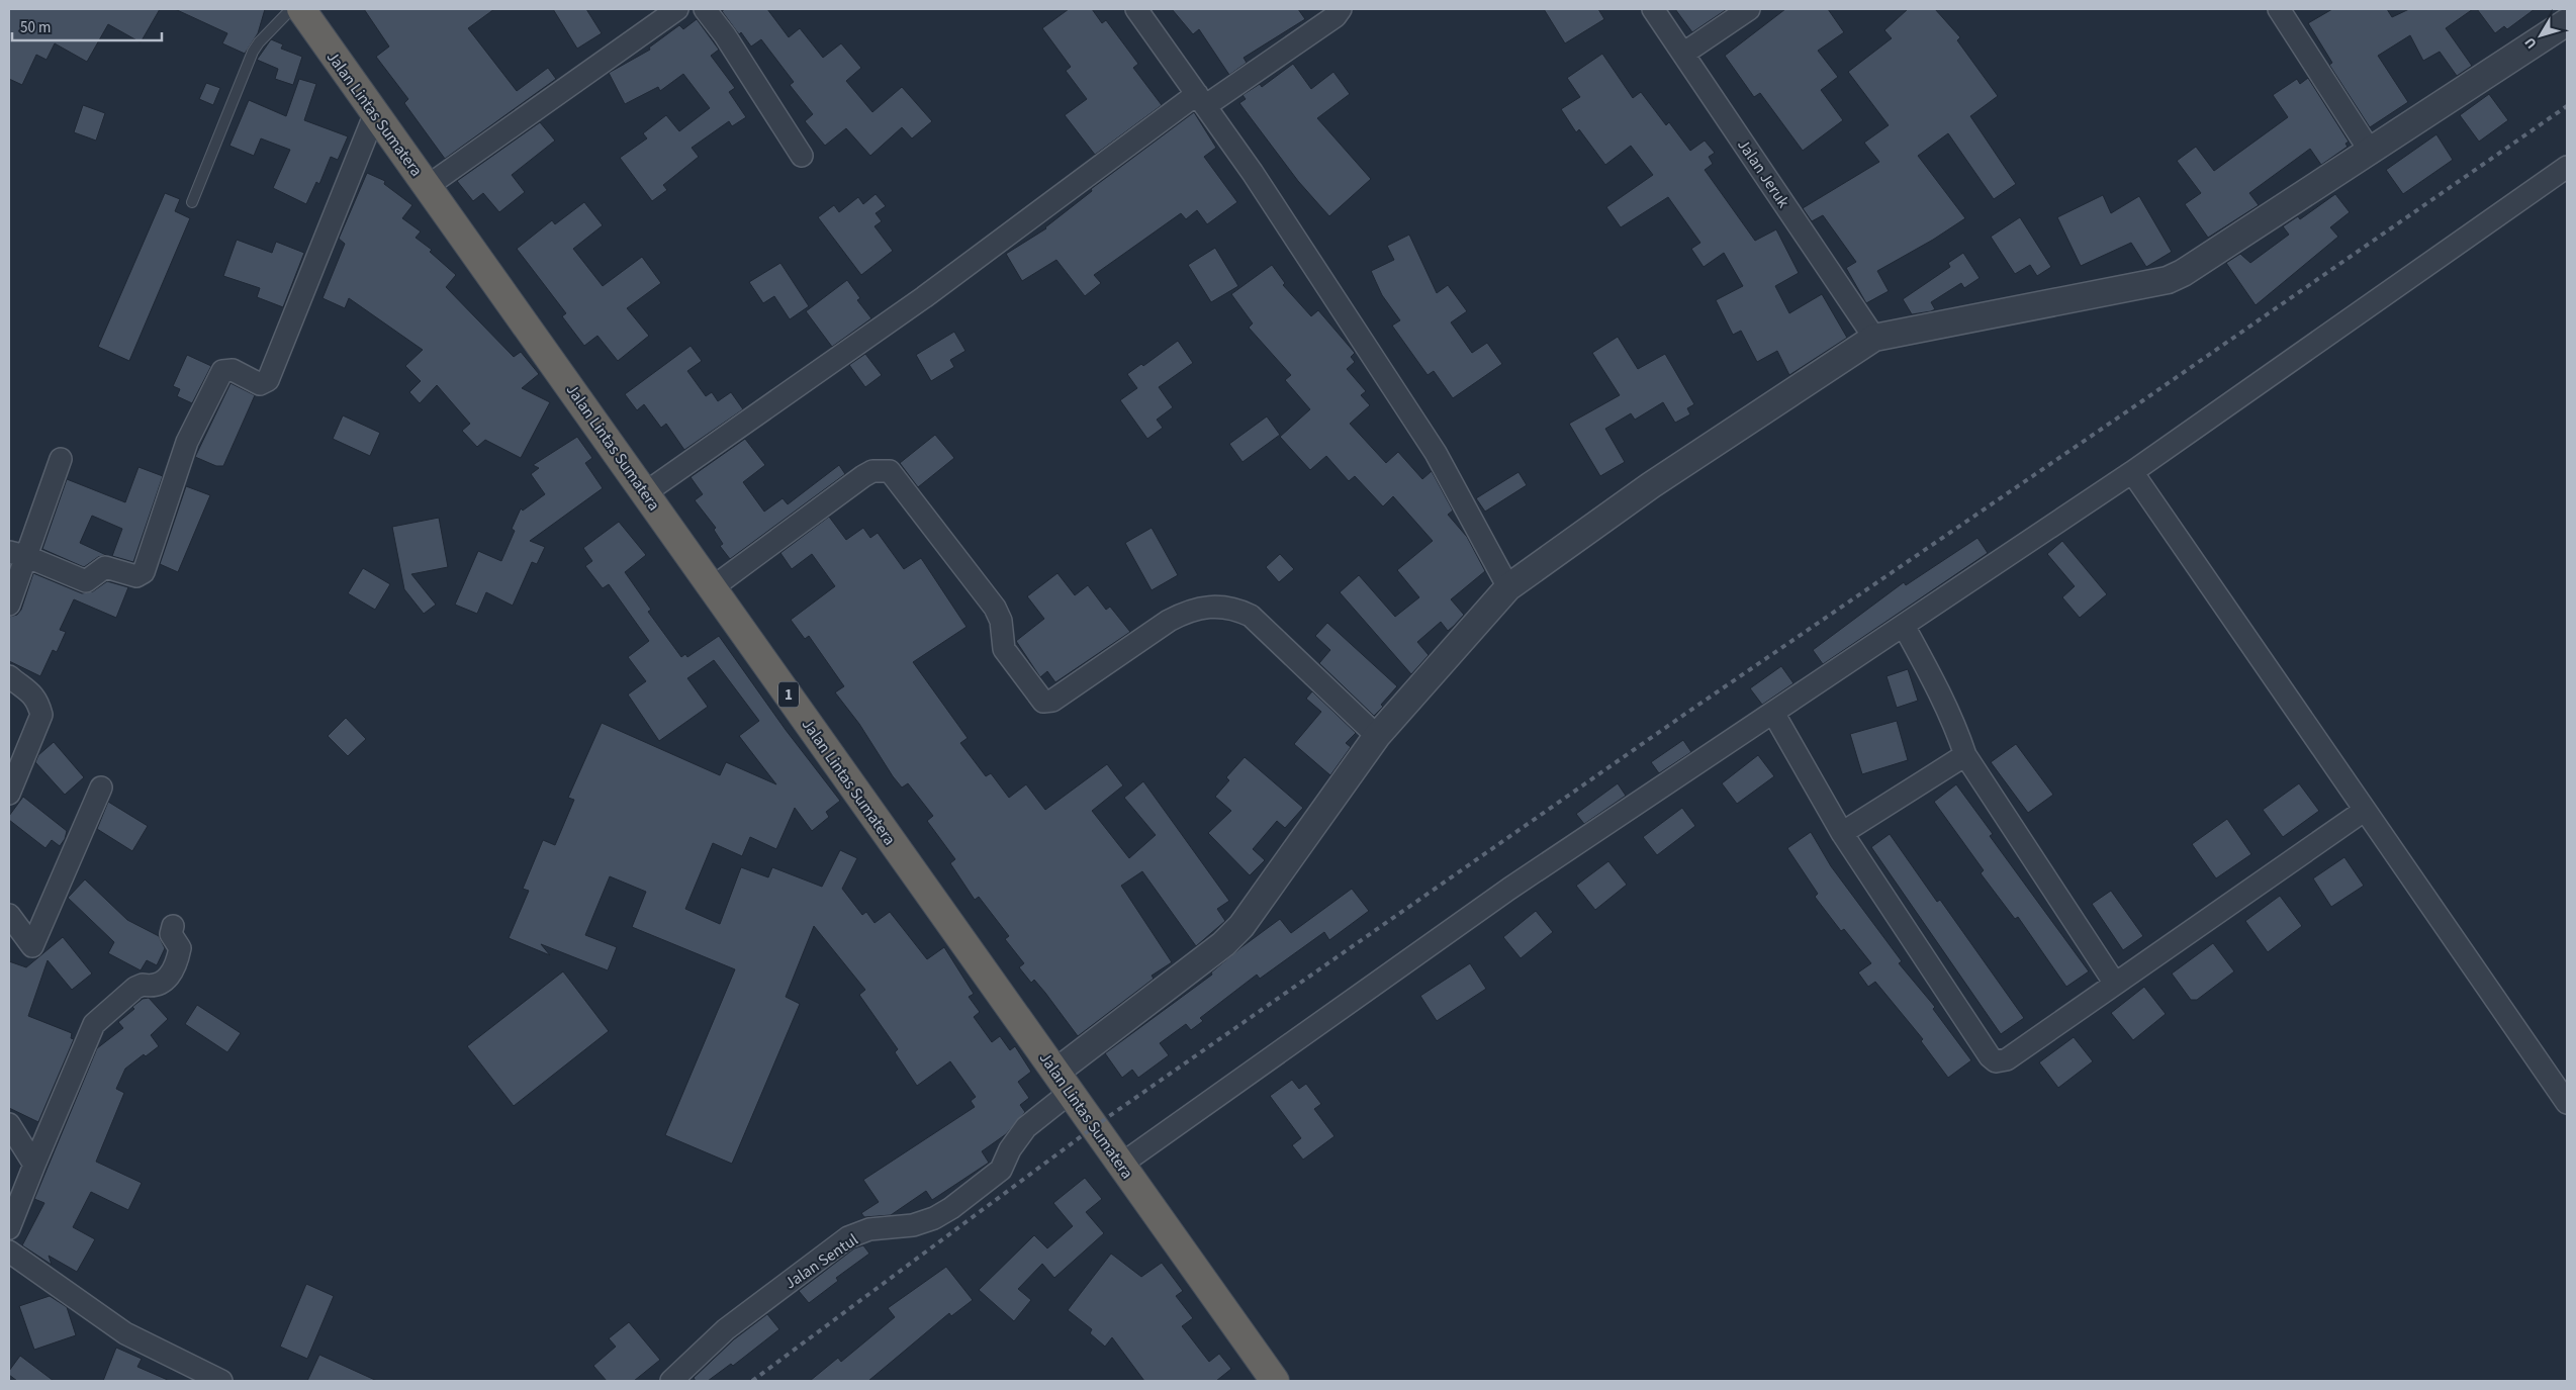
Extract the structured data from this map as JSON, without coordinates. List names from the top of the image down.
{
  "streets": {
    "highway": ["Jalan Lintas Sumatera", "1"],
    "street": ["Jalan Jeruk", "Jalan Sentul"]
  },
  "crossings": [
    ["Jalan Lintas Sumatera", "Jalan Sentul"]
  ],
  "scale_bar": "50 m",
  "north": "bottom left"
}
